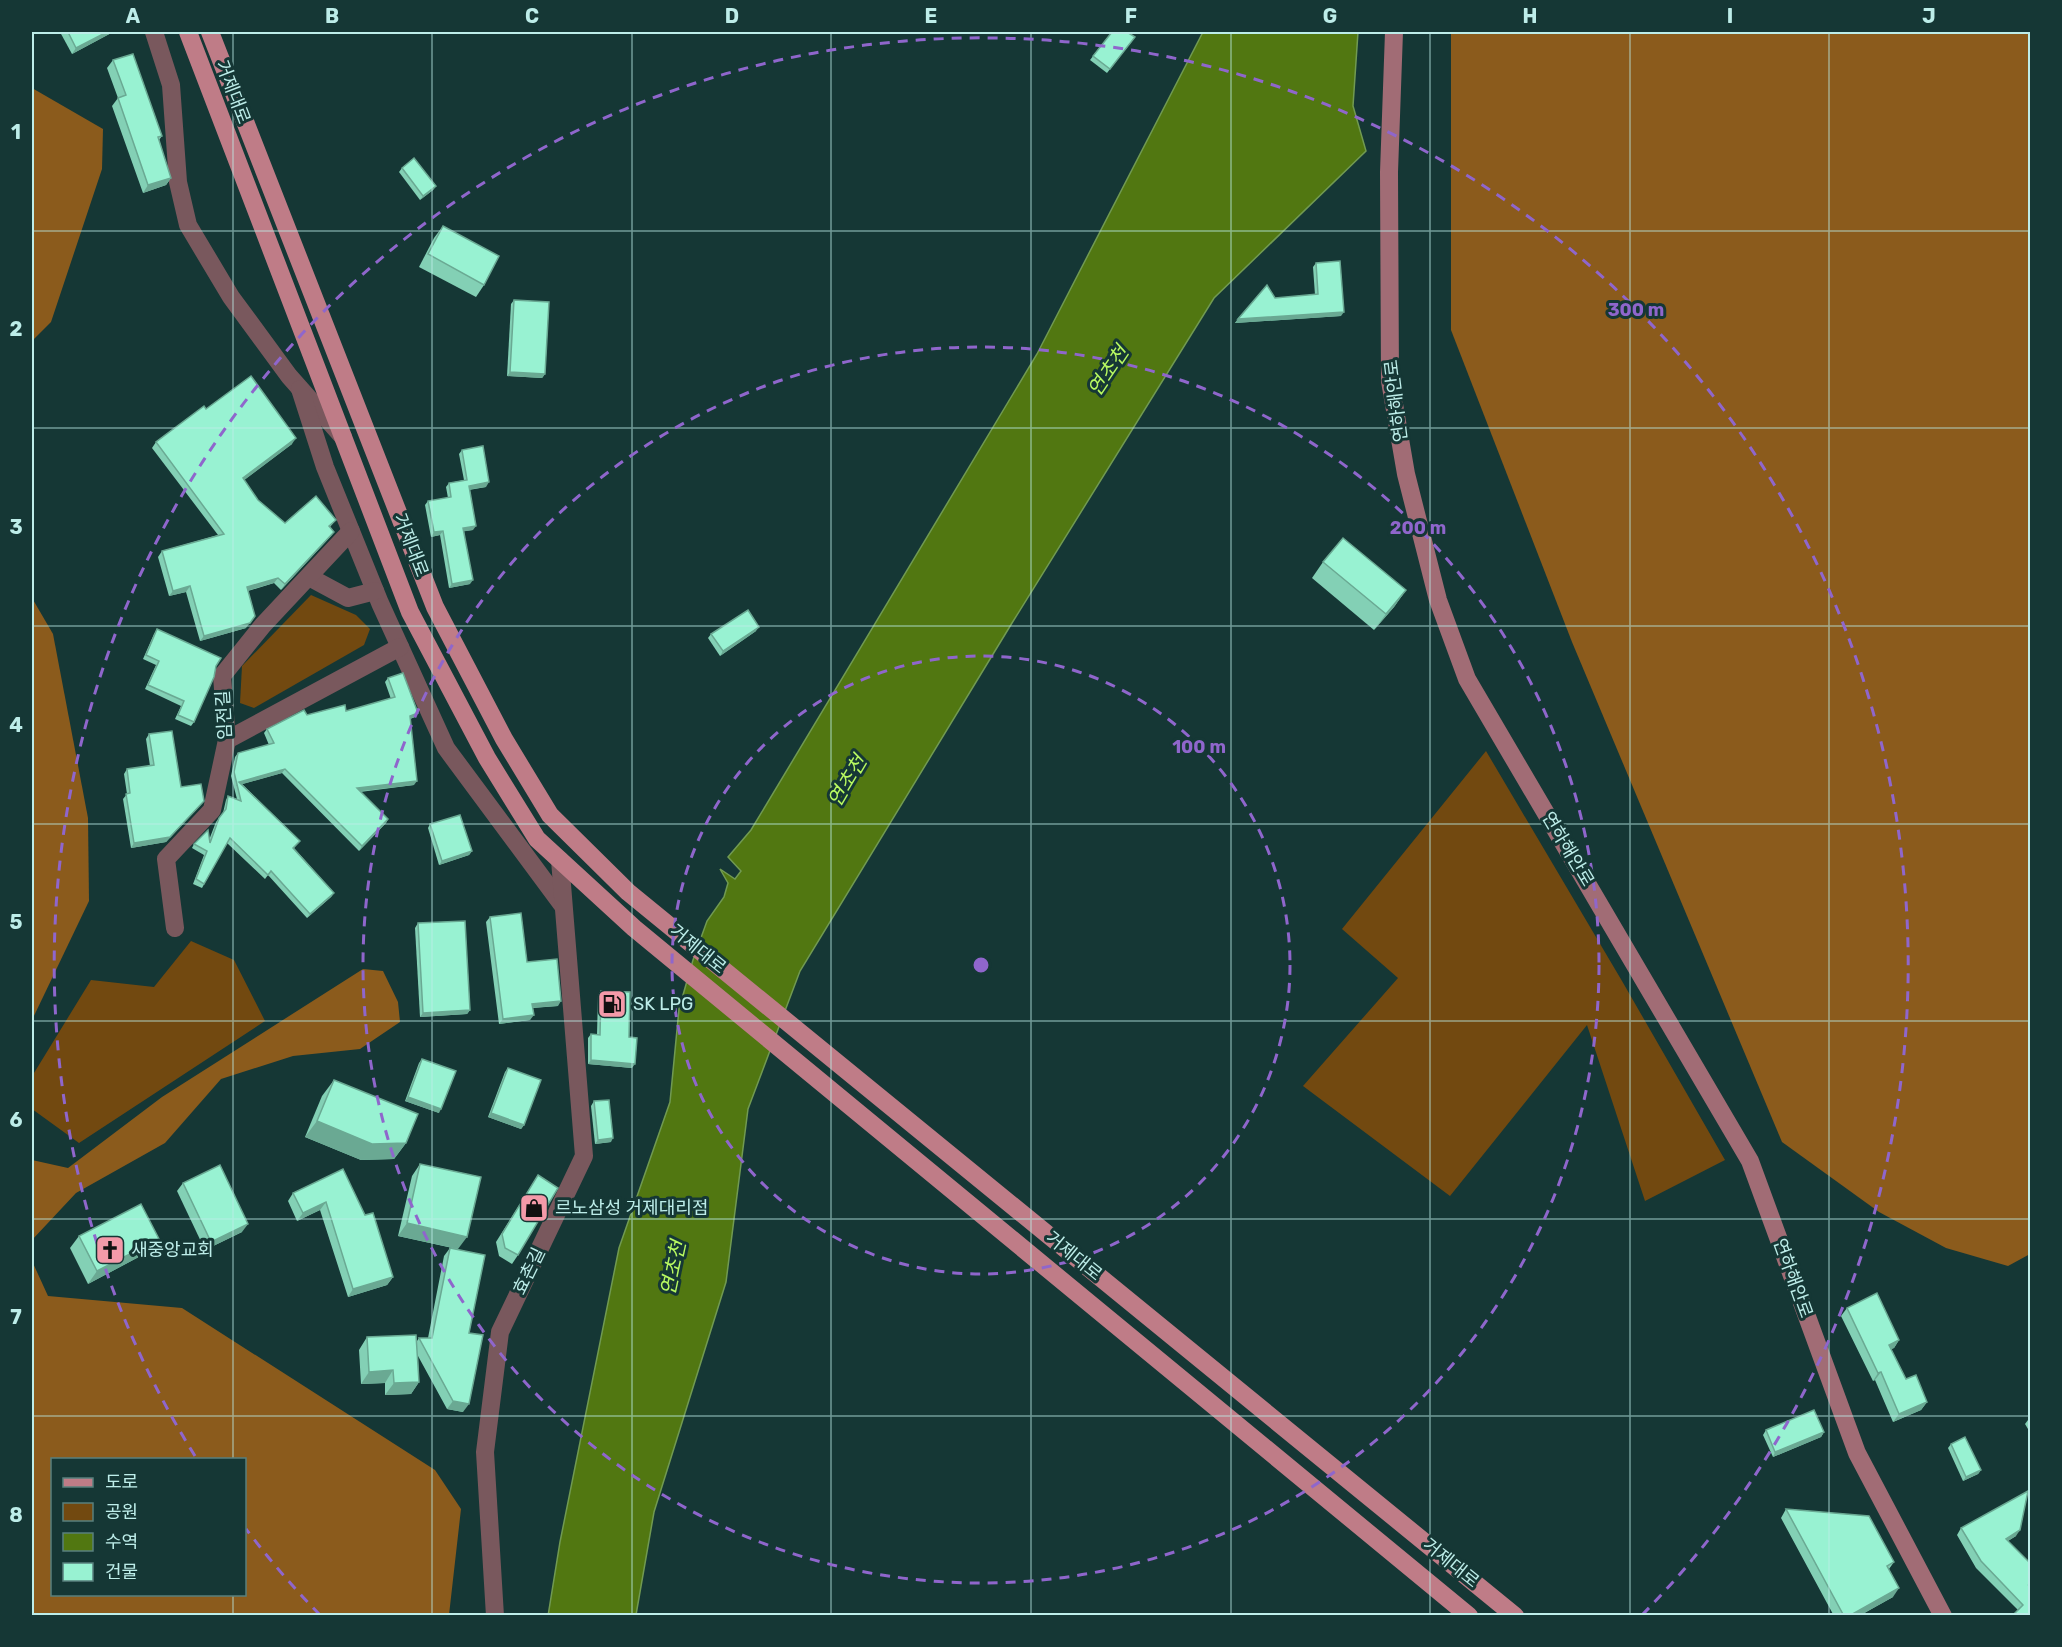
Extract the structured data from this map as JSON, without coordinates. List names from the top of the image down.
{
  "streets": {
    "main road": ["거제대로"],
    "street": ["연하해안로", "임전길", "효촌길"]
  },
  "crossings": [
    ["거제대로", "효촌길"]
  ],
  "water": ["연초천"],
  "places": {
    "fuel station": ["SK LPG"],
    "shop": ["르노삼성 거제대리점"],
    "church": ["새중앙교회"]
  },
  "legend": [
    "도로",
    "공원",
    "수역",
    "건물"
  ],
  "grid": {
    "columns": [
      "A",
      "B",
      "C",
      "D",
      "E",
      "F",
      "G",
      "H",
      "I",
      "J"
    ],
    "rows": [
      "1",
      "2",
      "3",
      "4",
      "5",
      "6",
      "7",
      "8"
    ]
  },
  "rings": ["300 m", "200 m", "100 m"]
}
